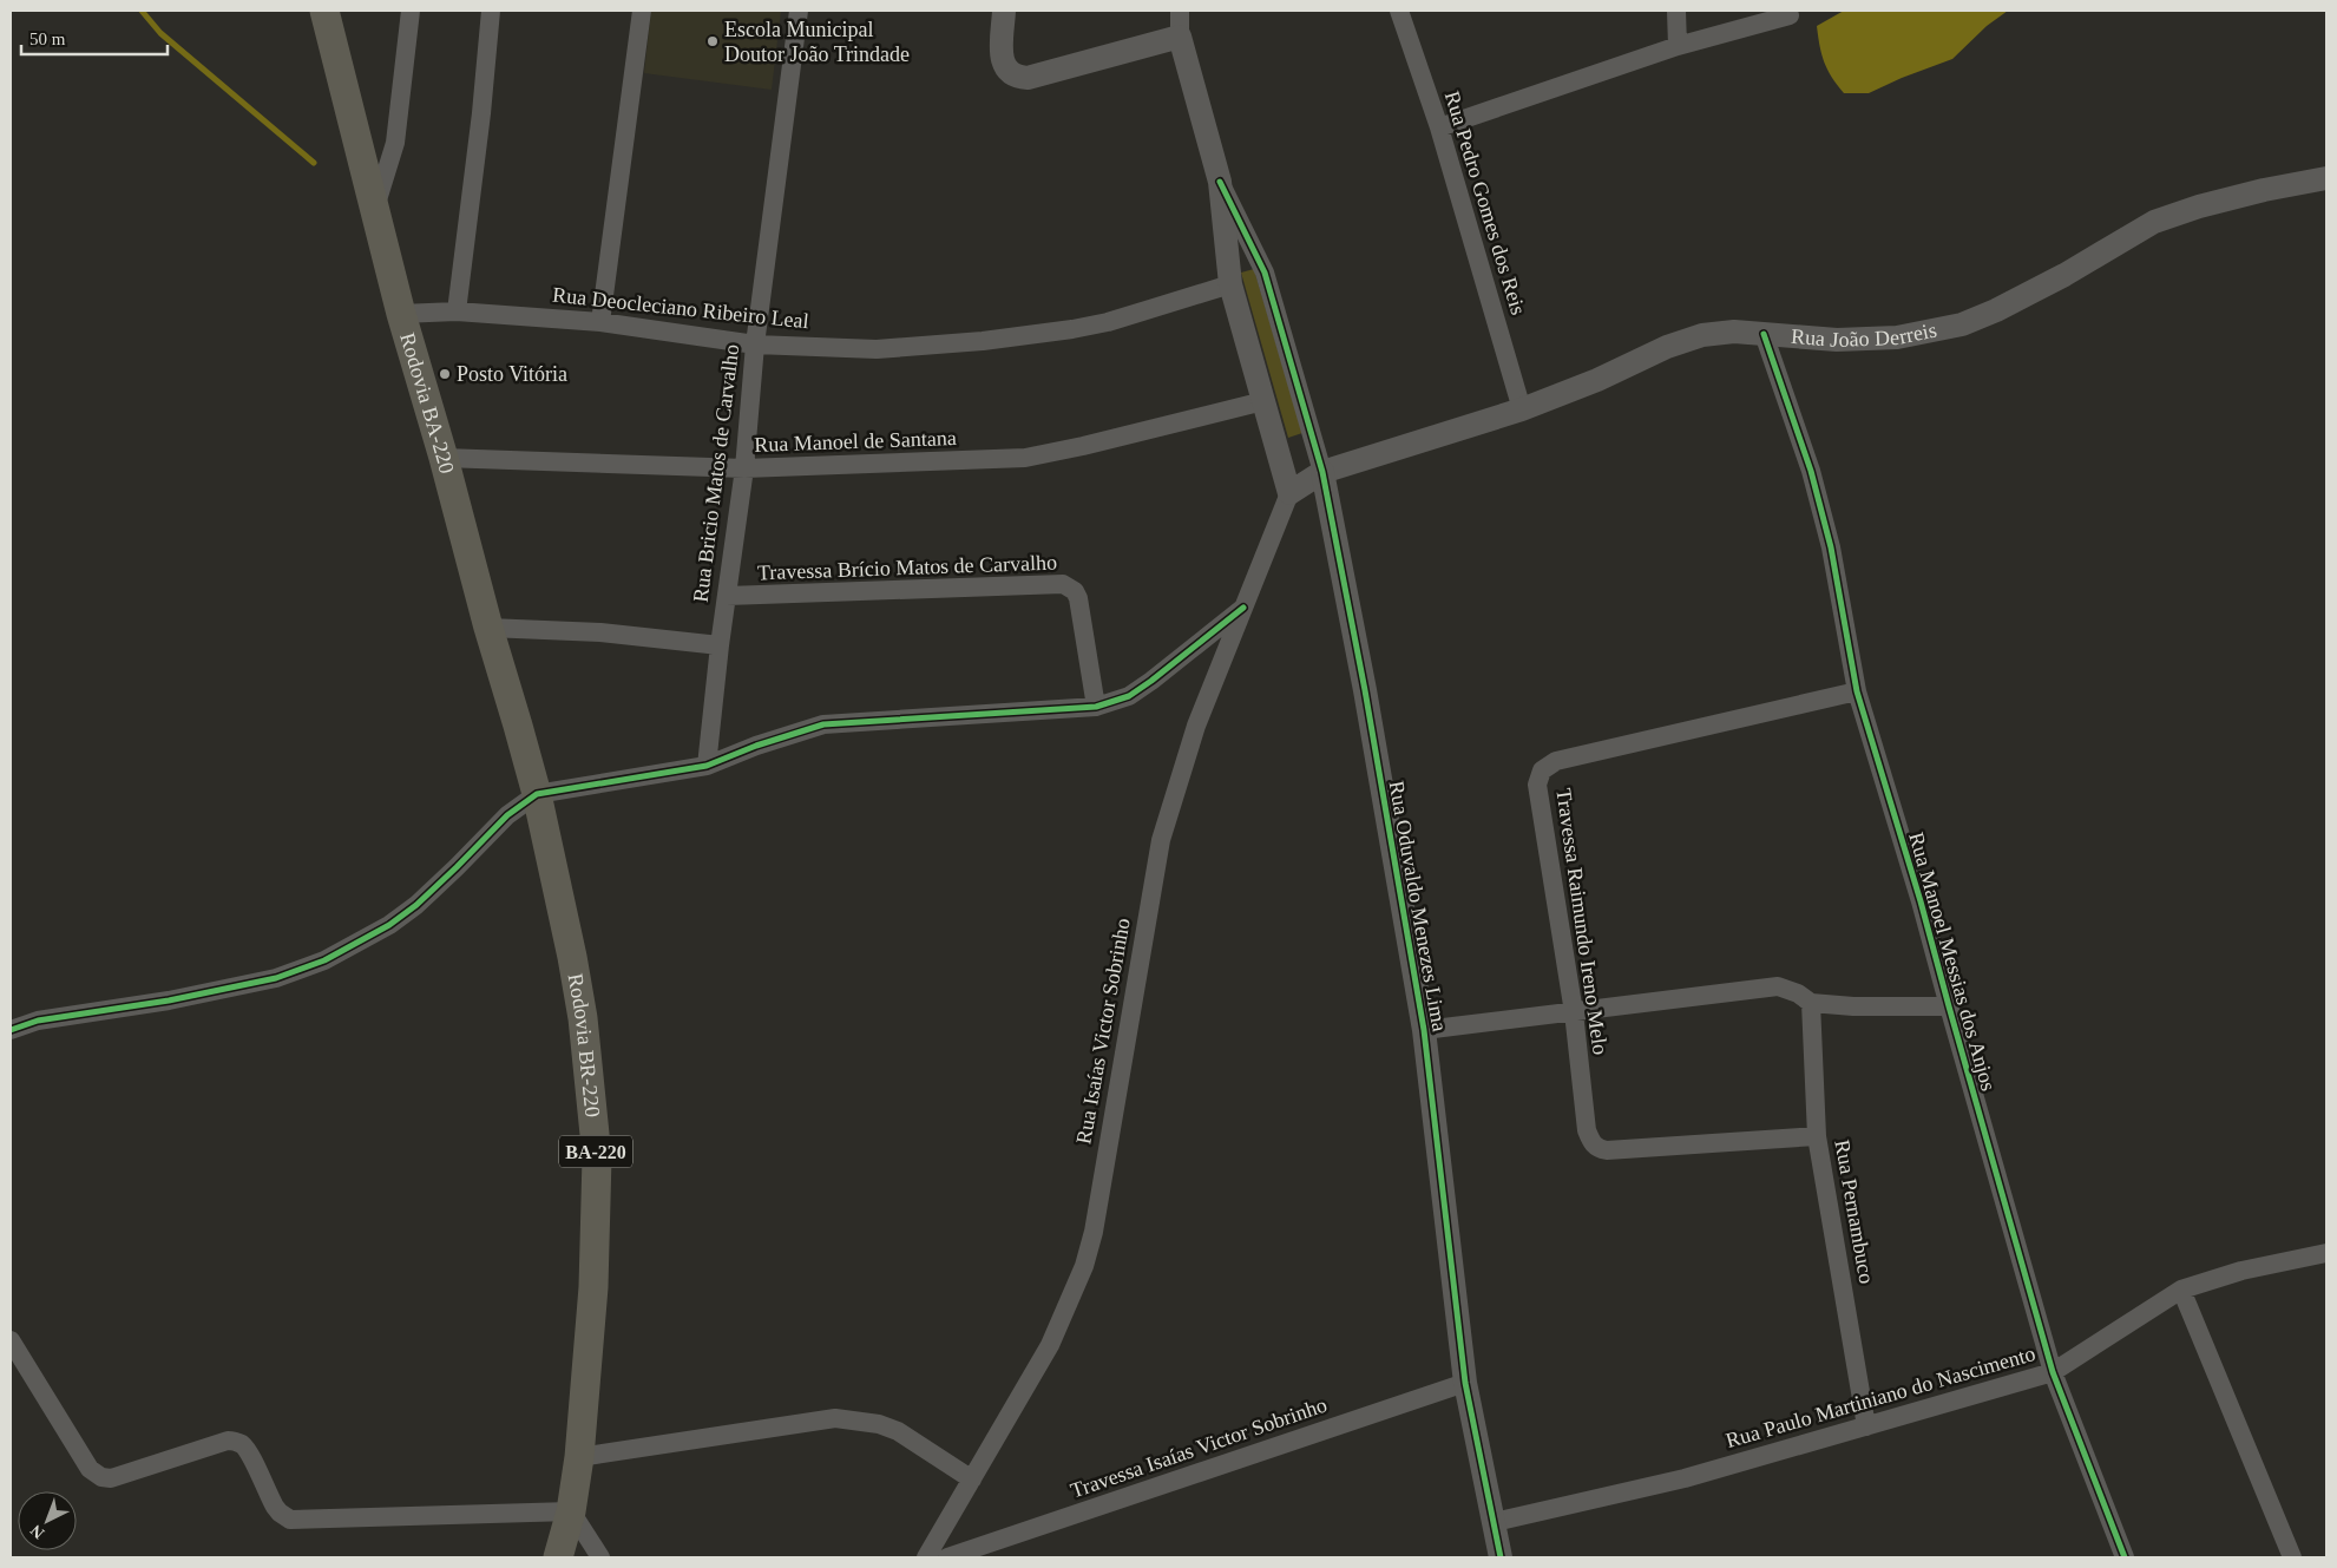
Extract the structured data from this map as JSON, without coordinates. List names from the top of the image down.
{
  "streets": {
    "main road": ["Rodovia BA-220", "Rodovia BR-220", "BA-220"],
    "street": [
      "Rua Pedro Gomes dos Reis",
      "Rua Deocleciano Ribeiro Leal",
      "Rua João Derreis",
      "Rua Manoel de Santana",
      "Rua Bricio Matos de Carvalho",
      "Travessa Brício Matos de Carvalho",
      "Rua Oduvaldo Menezes Lima",
      "Travessa Raimundo Ireno Melo",
      "Rua Manoel Messias dos Anjos",
      "Rua Isaías Victor Sobrinho",
      "Rua Pernambuco",
      "Rua Paulo Martiniano do Nascimento",
      "Travessa Isaías Victor Sobrinho"
    ]
  },
  "crossings": [
    ["Rua Pedro Gomes dos Reis", "Rua João Derreis"],
    ["Rua Deocleciano Ribeiro Leal", "Rodovia BA-220"],
    ["Rua Deocleciano Ribeiro Leal", "Rua Bricio Matos de Carvalho"],
    ["Rua João Derreis", "Rua Oduvaldo Menezes Lima"],
    ["Rua João Derreis", "Rua Manoel Messias dos Anjos"],
    ["Rua João Derreis", "Rua Isaías Victor Sobrinho"],
    ["Rodovia BA-220", "Rua Manoel de Santana"],
    ["Rodovia BA-220", "Rodovia BR-220"],
    ["Rua Manoel de Santana", "Rua Bricio Matos de Carvalho"],
    ["Rua Bricio Matos de Carvalho", "Travessa Brício Matos de Carvalho"],
    ["Rua Oduvaldo Menezes Lima", "Rua Paulo Martiniano do Nascimento"],
    ["Rua Oduvaldo Menezes Lima", "Travessa Isaías Victor Sobrinho"],
    ["Travessa Raimundo Ireno Melo", "Rua Manoel Messias dos Anjos"],
    ["Travessa Raimundo Ireno Melo", "Rua Pernambuco"],
    ["Rua Manoel Messias dos Anjos", "Rua Paulo Martiniano do Nascimento"],
    ["Rodovia BR-220", "BA-220"],
    ["Rua Pernambuco", "Rua Paulo Martiniano do Nascimento"]
  ],
  "places": ["Escola Municipal Doutor João Trindade", "Posto Vitória"],
  "scale_bar": "50 m",
  "north": "bottom left"
}
